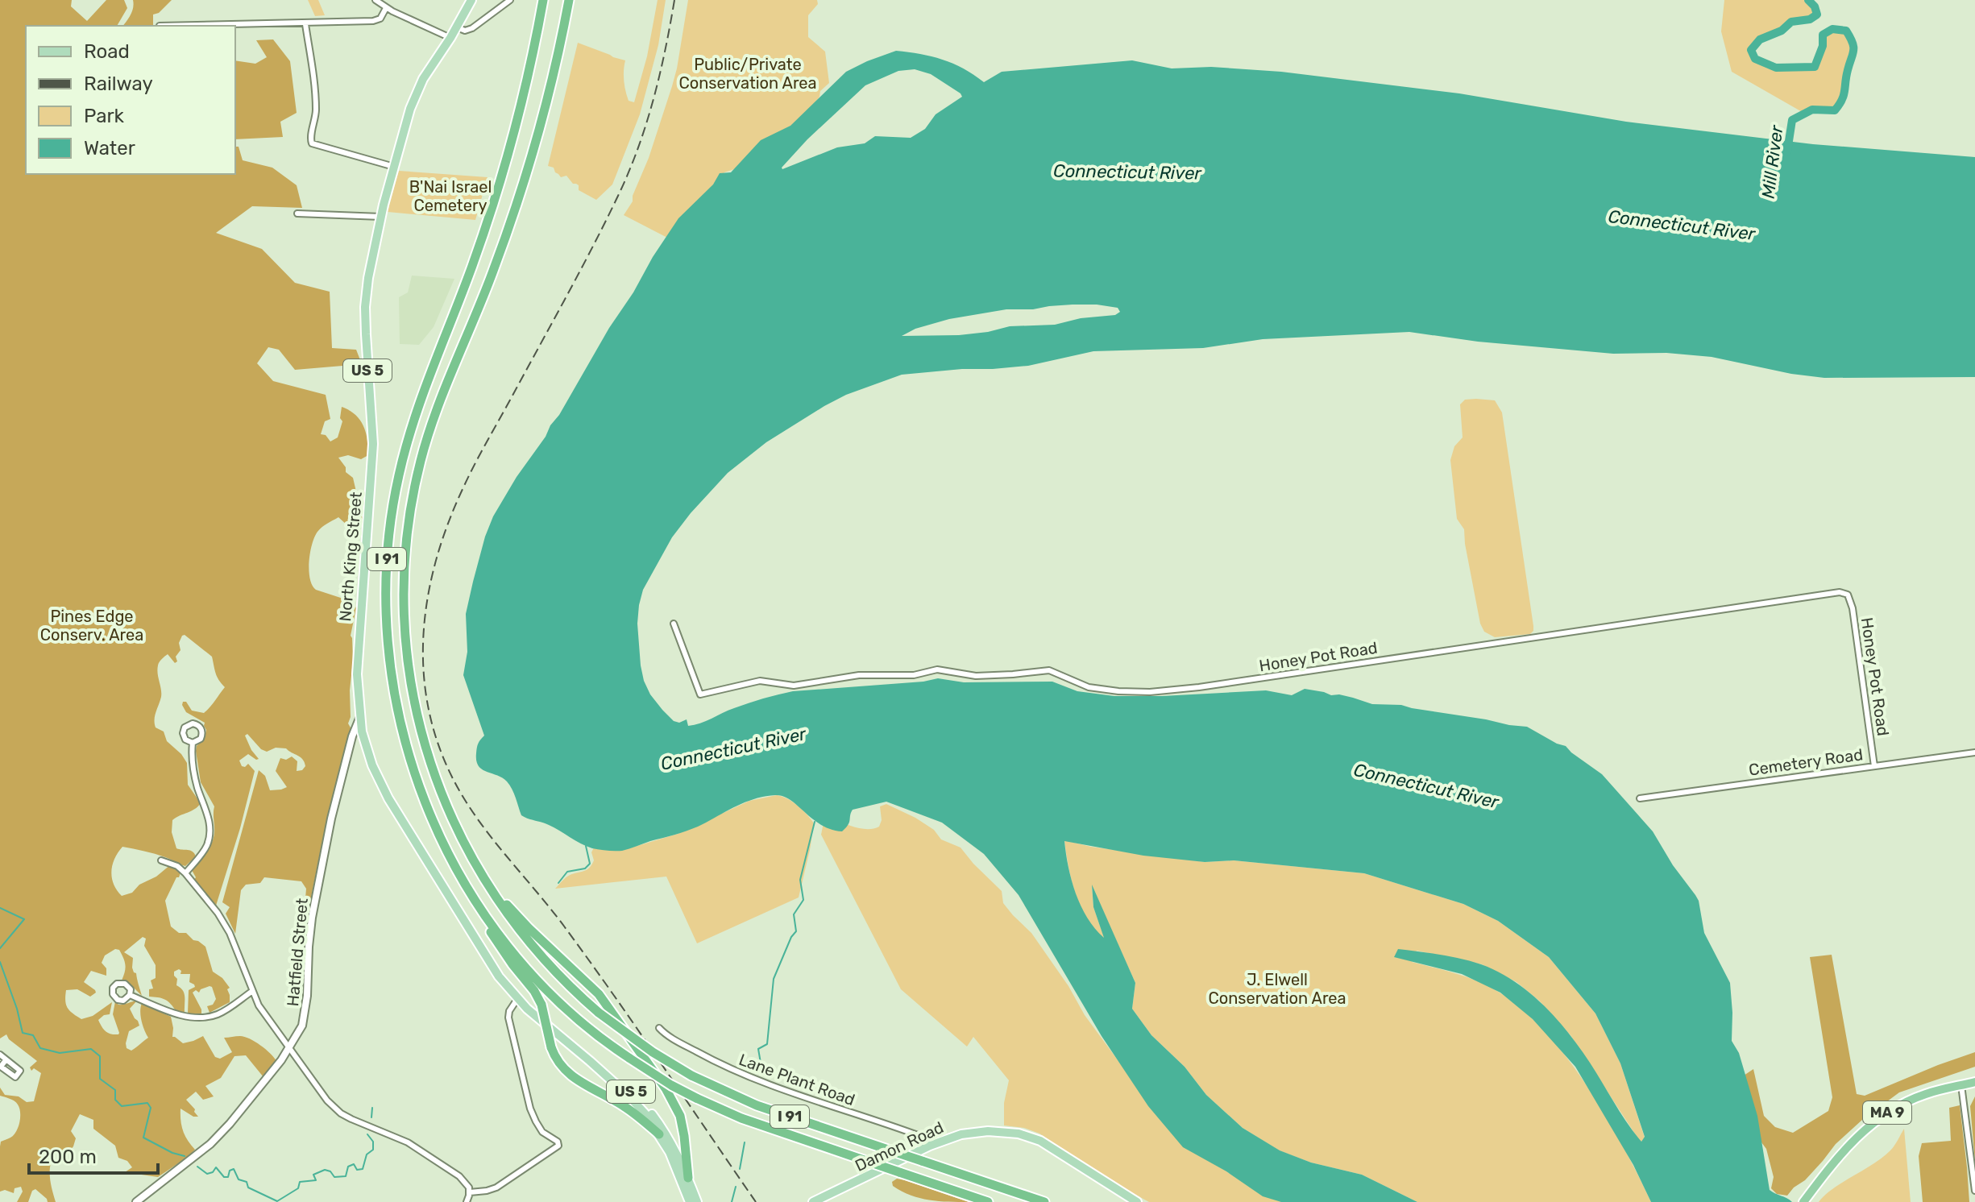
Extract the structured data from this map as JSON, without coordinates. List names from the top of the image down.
{
  "streets": {
    "highway": ["I 91", "MA 9"],
    "main road": ["US 5", "North King Street", "Damon Road"],
    "street": [
      "Honey Pot Road",
      "Cemetery Road",
      "Hatfield Street",
      "Lane Plant Road"
    ]
  },
  "crossings": [
    ["North King Street", "Hatfield Street"],
    ["Honey Pot Road", "Cemetery Road"],
    ["Lane Plant Road", "Damon Road"]
  ],
  "water": ["Mill River", "Connecticut River"],
  "parks": [
    "Public/Private Conservation Area",
    "B'Nai Israel Cemetery",
    "Pines Edge Conserv. Area",
    "J. Elwell Conservation Area"
  ],
  "legend": [
    "Road",
    "Railway",
    "Park",
    "Water"
  ],
  "scale_bar": "200 m"
}
